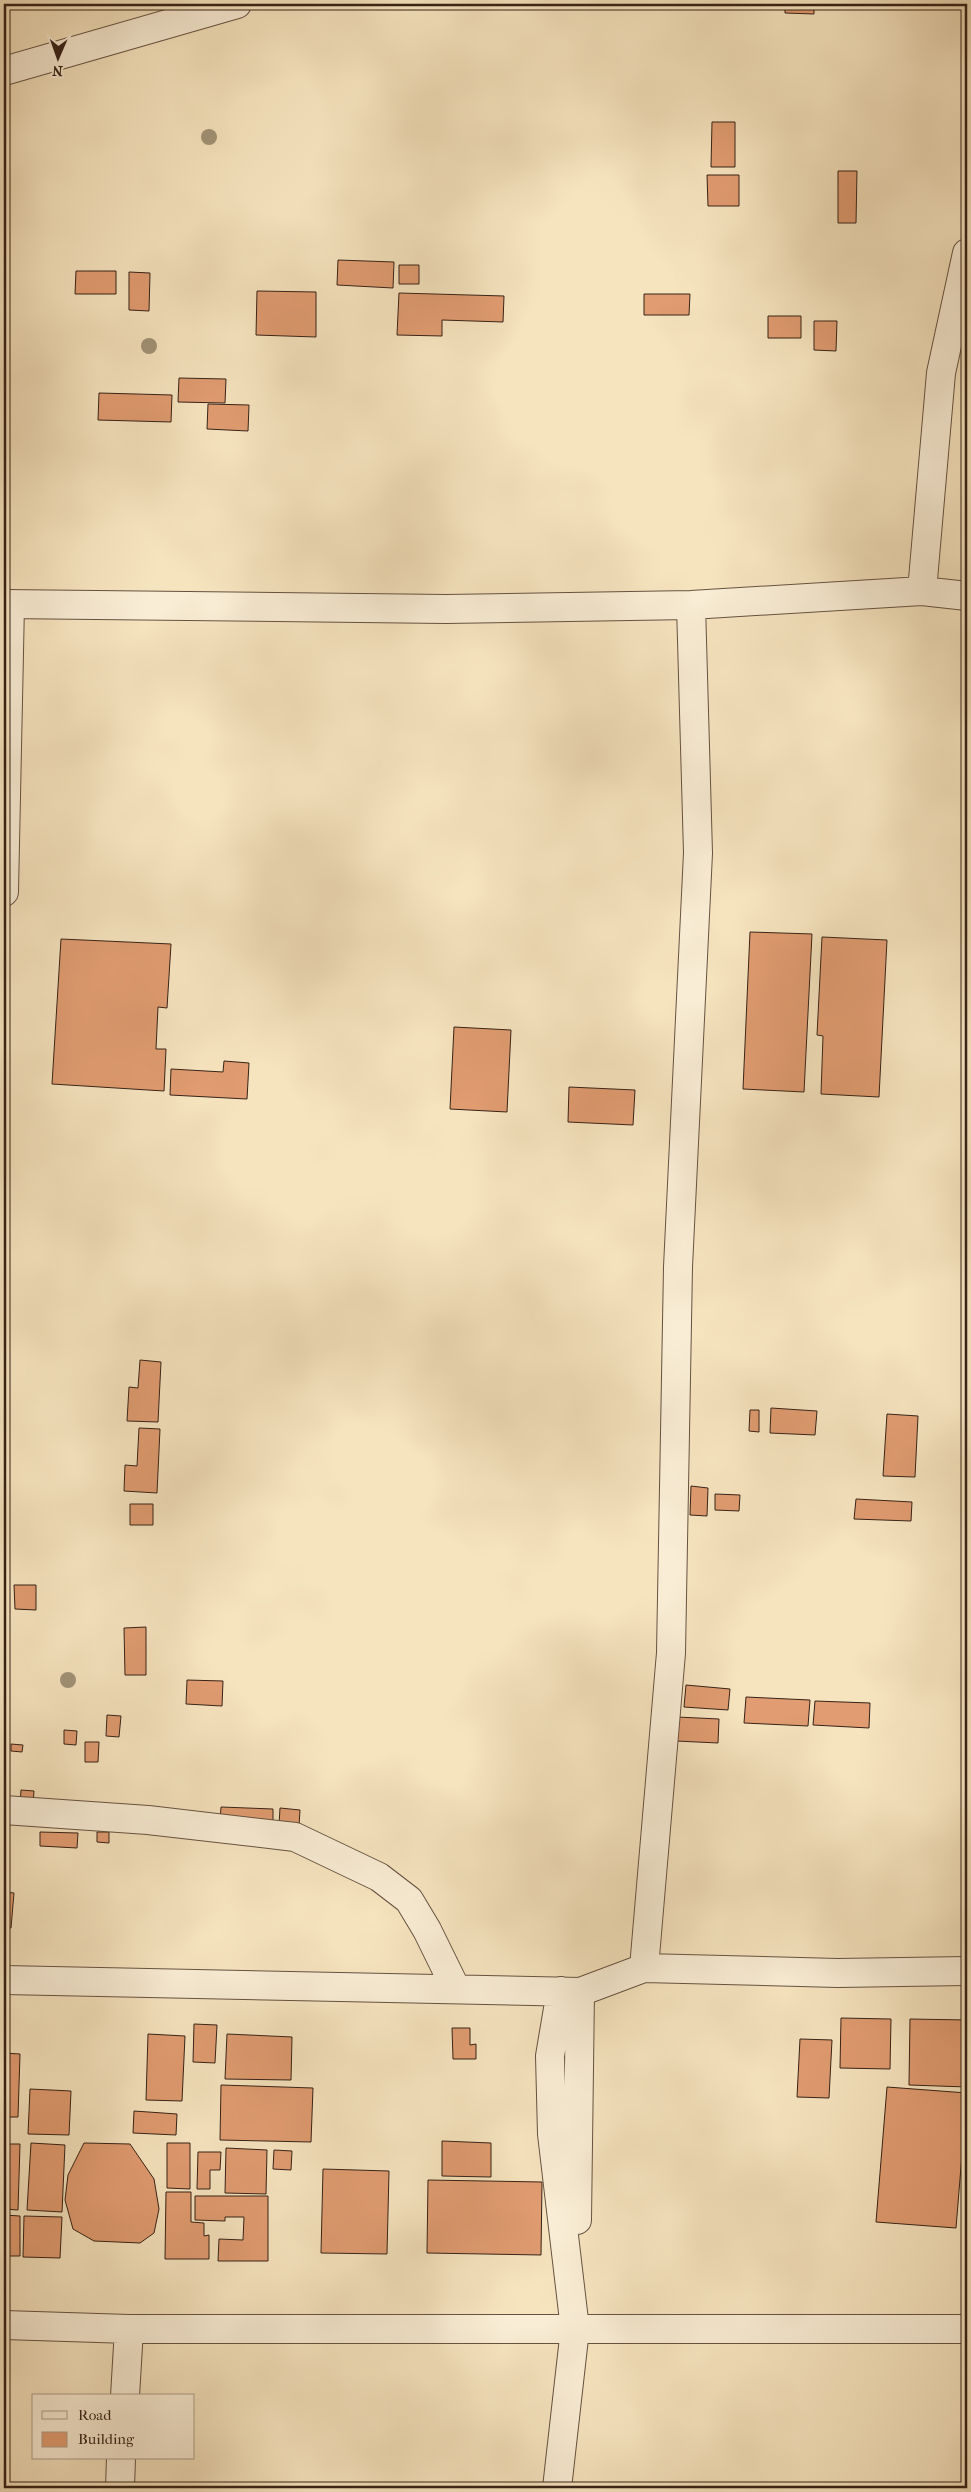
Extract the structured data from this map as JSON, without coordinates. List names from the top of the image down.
{
  "legend": ["Road", "Building"],
  "north": "bottom"
}
